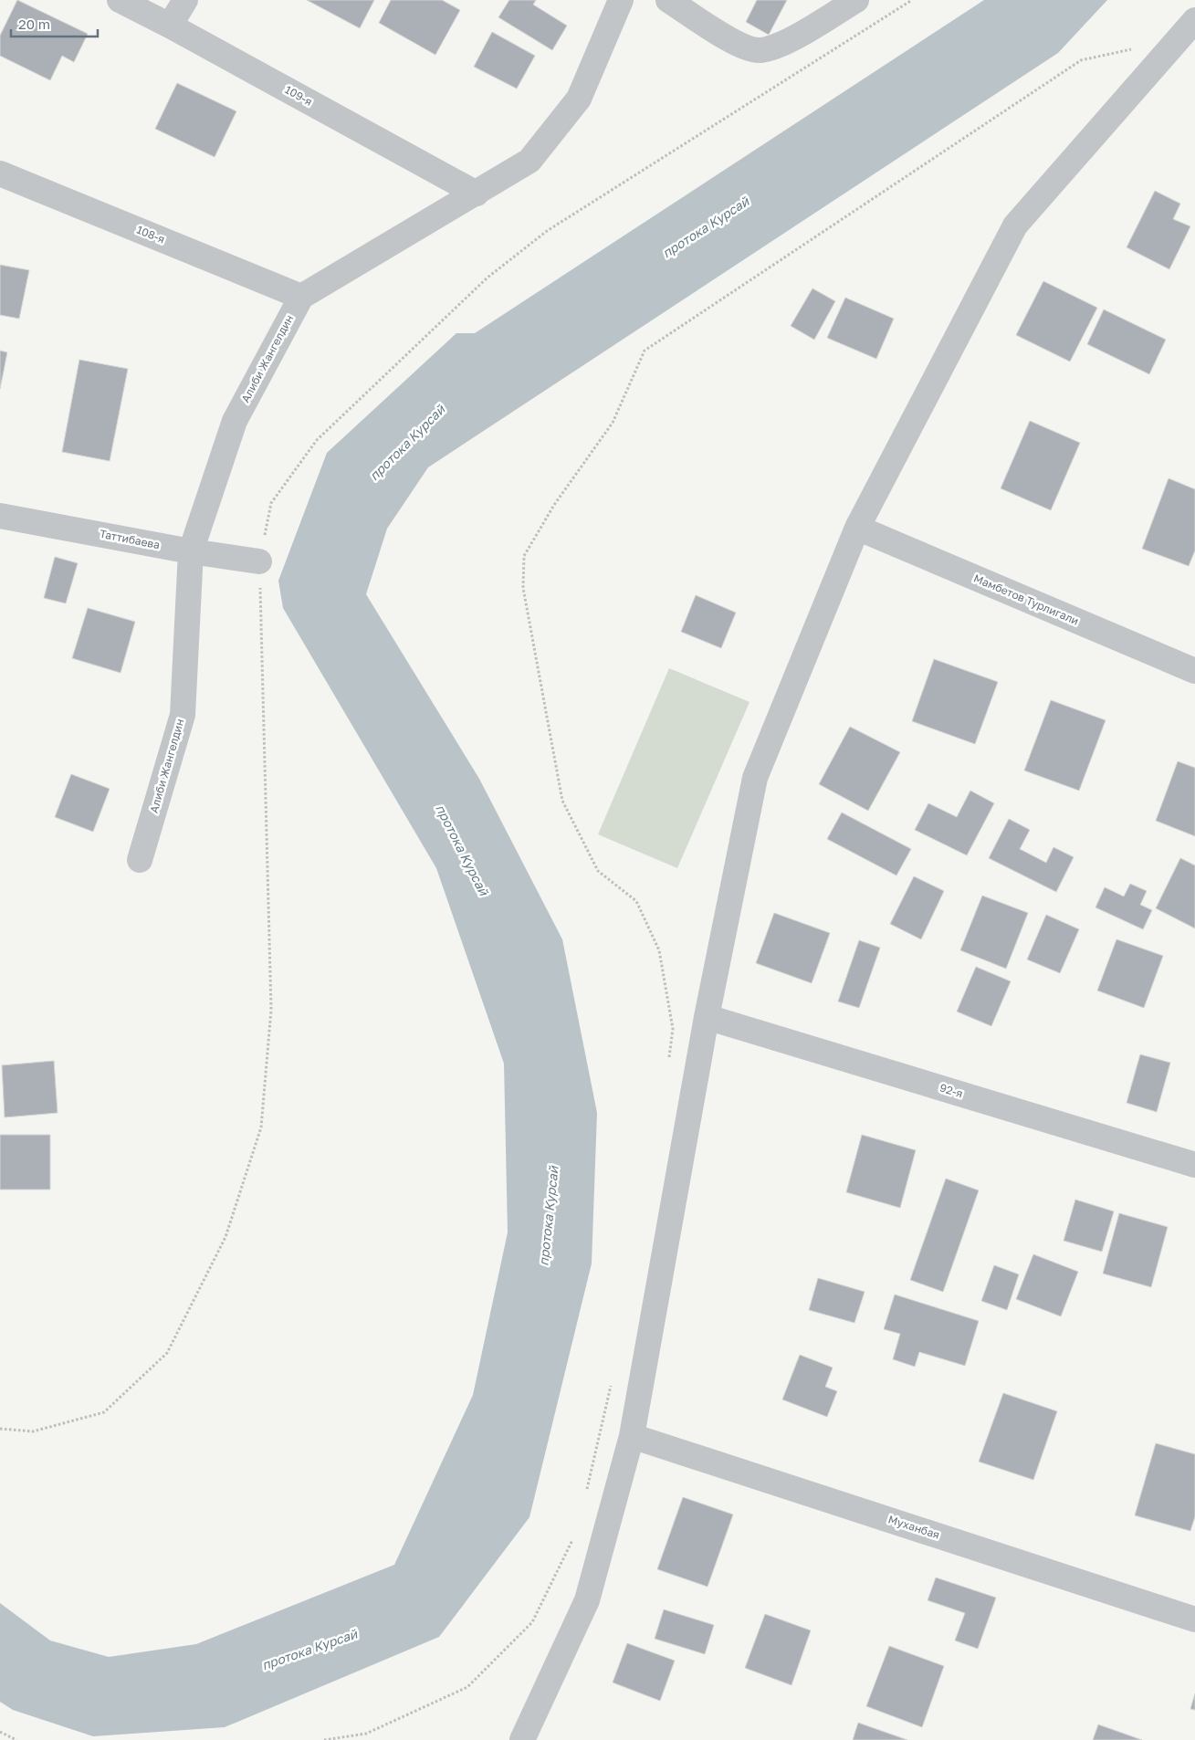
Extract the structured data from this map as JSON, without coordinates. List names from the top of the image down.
{
  "streets": {
    "street": [
      "109-я",
      "108-я",
      "Алиби Жангелдин",
      "Таттибаева",
      "Мамбетов Турлигали",
      "92-я",
      "Муханбая"
    ]
  },
  "crossings": [
    ["108-я", "Алиби Жангелдин"],
    ["Алиби Жангелдин", "Таттибаева"]
  ],
  "water": ["протока Курсай"],
  "scale_bar": "20 m"
}
